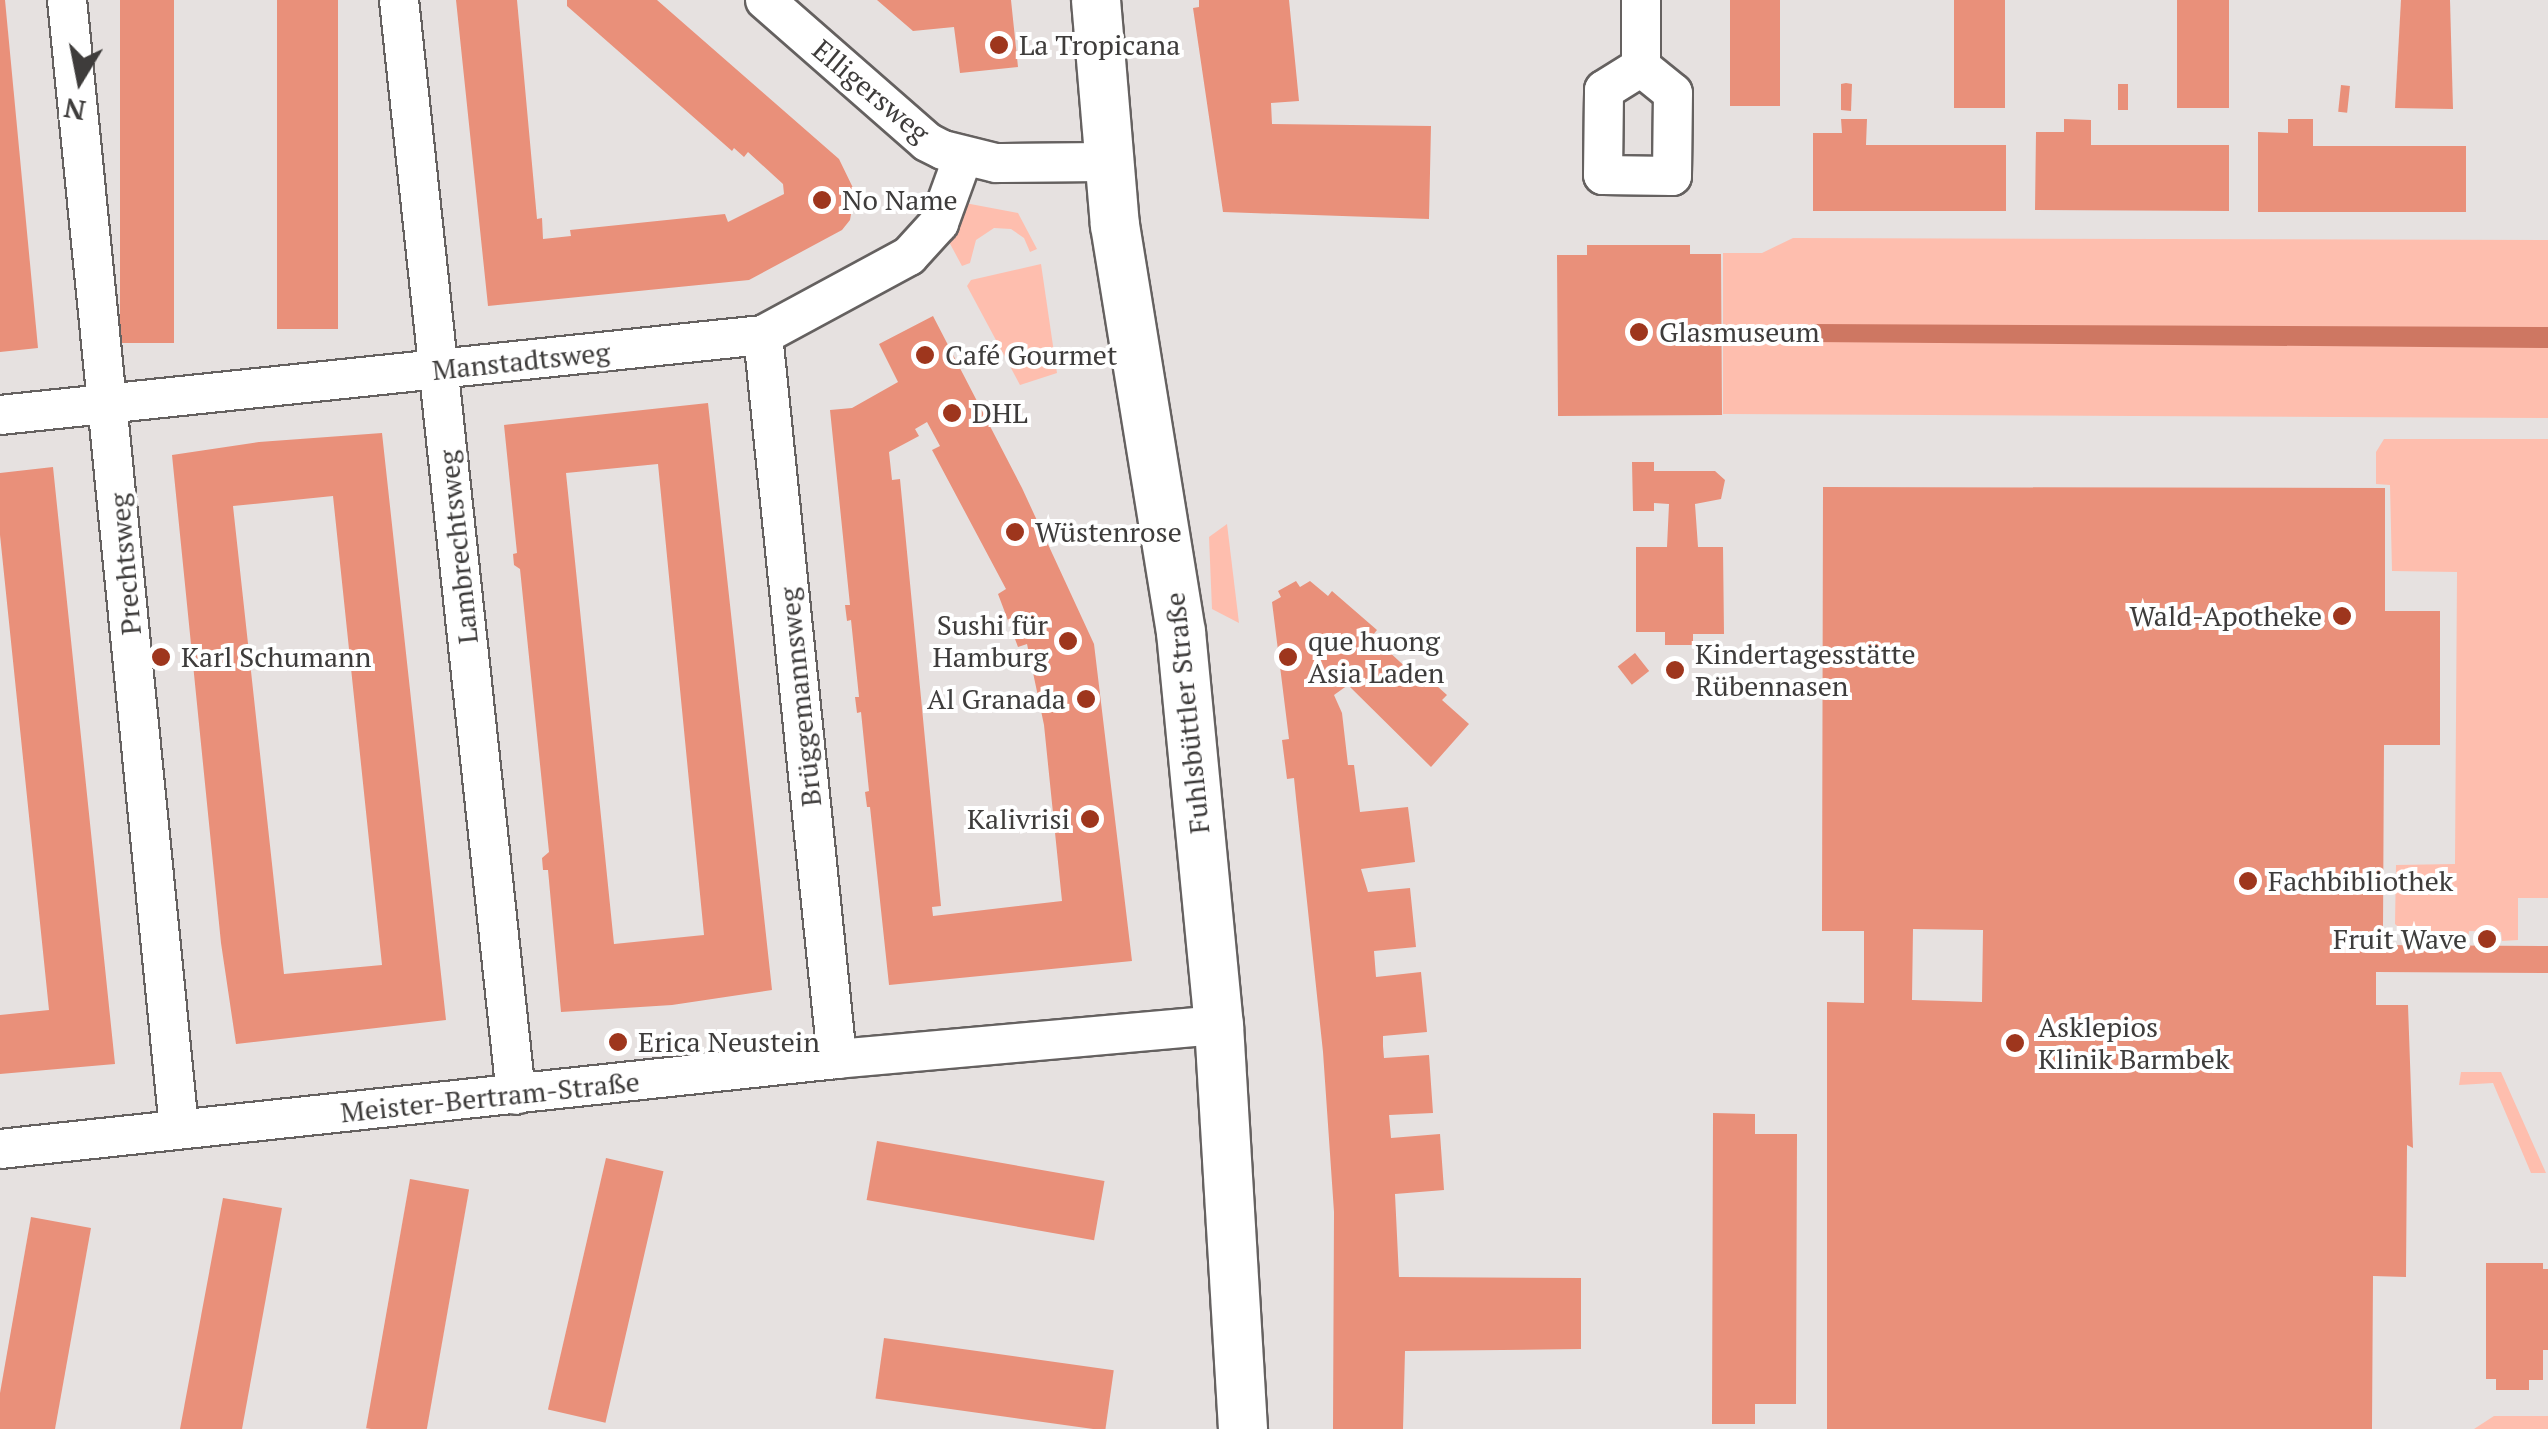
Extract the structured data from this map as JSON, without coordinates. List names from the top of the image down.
{
  "streets": {
    "main road": ["Fuhlsbüttler Straße"],
    "street": [
      "Elligersweg",
      "Manstadtsweg",
      "Lambrechtsweg",
      "Prechtsweg",
      "Brüggemannsweg",
      "Meister-Bertram-Straße"
    ]
  },
  "crossings": [
    ["Elligersweg", "Manstadtsweg"],
    ["Elligersweg", "Fuhlsbüttler Straße"],
    ["Manstadtsweg", "Lambrechtsweg"],
    ["Manstadtsweg", "Prechtsweg"],
    ["Manstadtsweg", "Brüggemannsweg"],
    ["Lambrechtsweg", "Meister-Bertram-Straße"],
    ["Prechtsweg", "Meister-Bertram-Straße"],
    ["Brüggemannsweg", "Meister-Bertram-Straße"],
    ["Fuhlsbüttler Straße", "Meister-Bertram-Straße"]
  ],
  "places": [
    "La Tropicana",
    "No Name",
    "Glasmuseum",
    "Café Gourmet",
    "DHL",
    "Wüstenrose",
    "Wald-Apotheke",
    "Sushi für Hamburg",
    "Karl Schumann",
    "que huong Asia Laden",
    "Kindertagesstätte Rübennasen",
    "Al Granada",
    "Kalivrisi",
    "Fachbibliothek",
    "Fruit Wave",
    "Erica Neustein",
    "Asklepios Klinik Barmbek"
  ],
  "north": "bottom"
}
